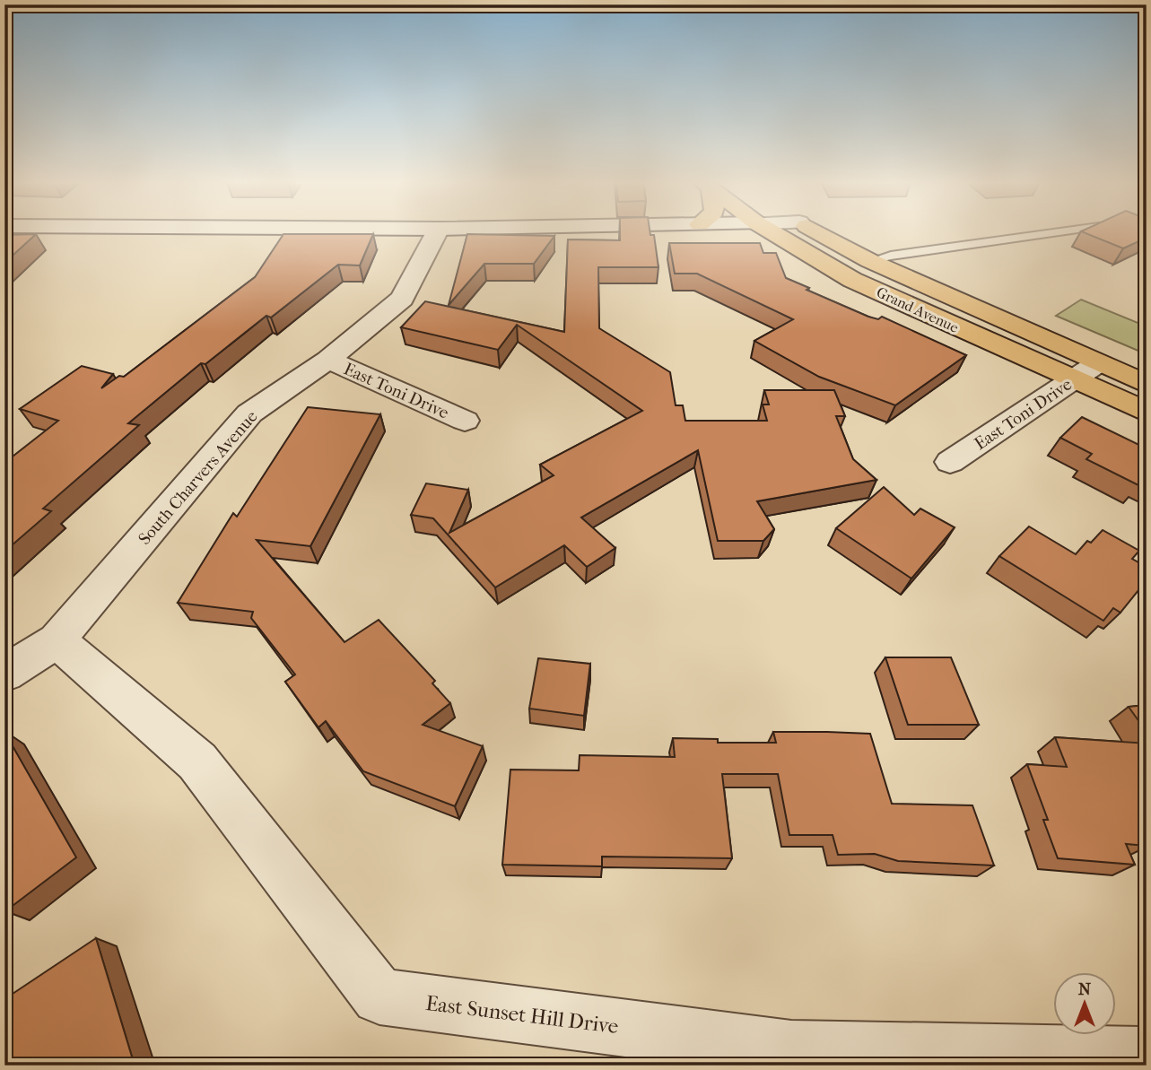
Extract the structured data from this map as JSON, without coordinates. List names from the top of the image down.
{
  "streets": {
    "main road": ["Grand Avenue"],
    "street": ["East Toni Drive", "South Charvers Avenue", "East Sunset Hill Drive"]
  },
  "crossings": [
    ["Grand Avenue", "East Toni Drive"],
    ["East Toni Drive", "South Charvers Avenue"],
    ["South Charvers Avenue", "East Sunset Hill Drive"]
  ],
  "north": "top"
}
